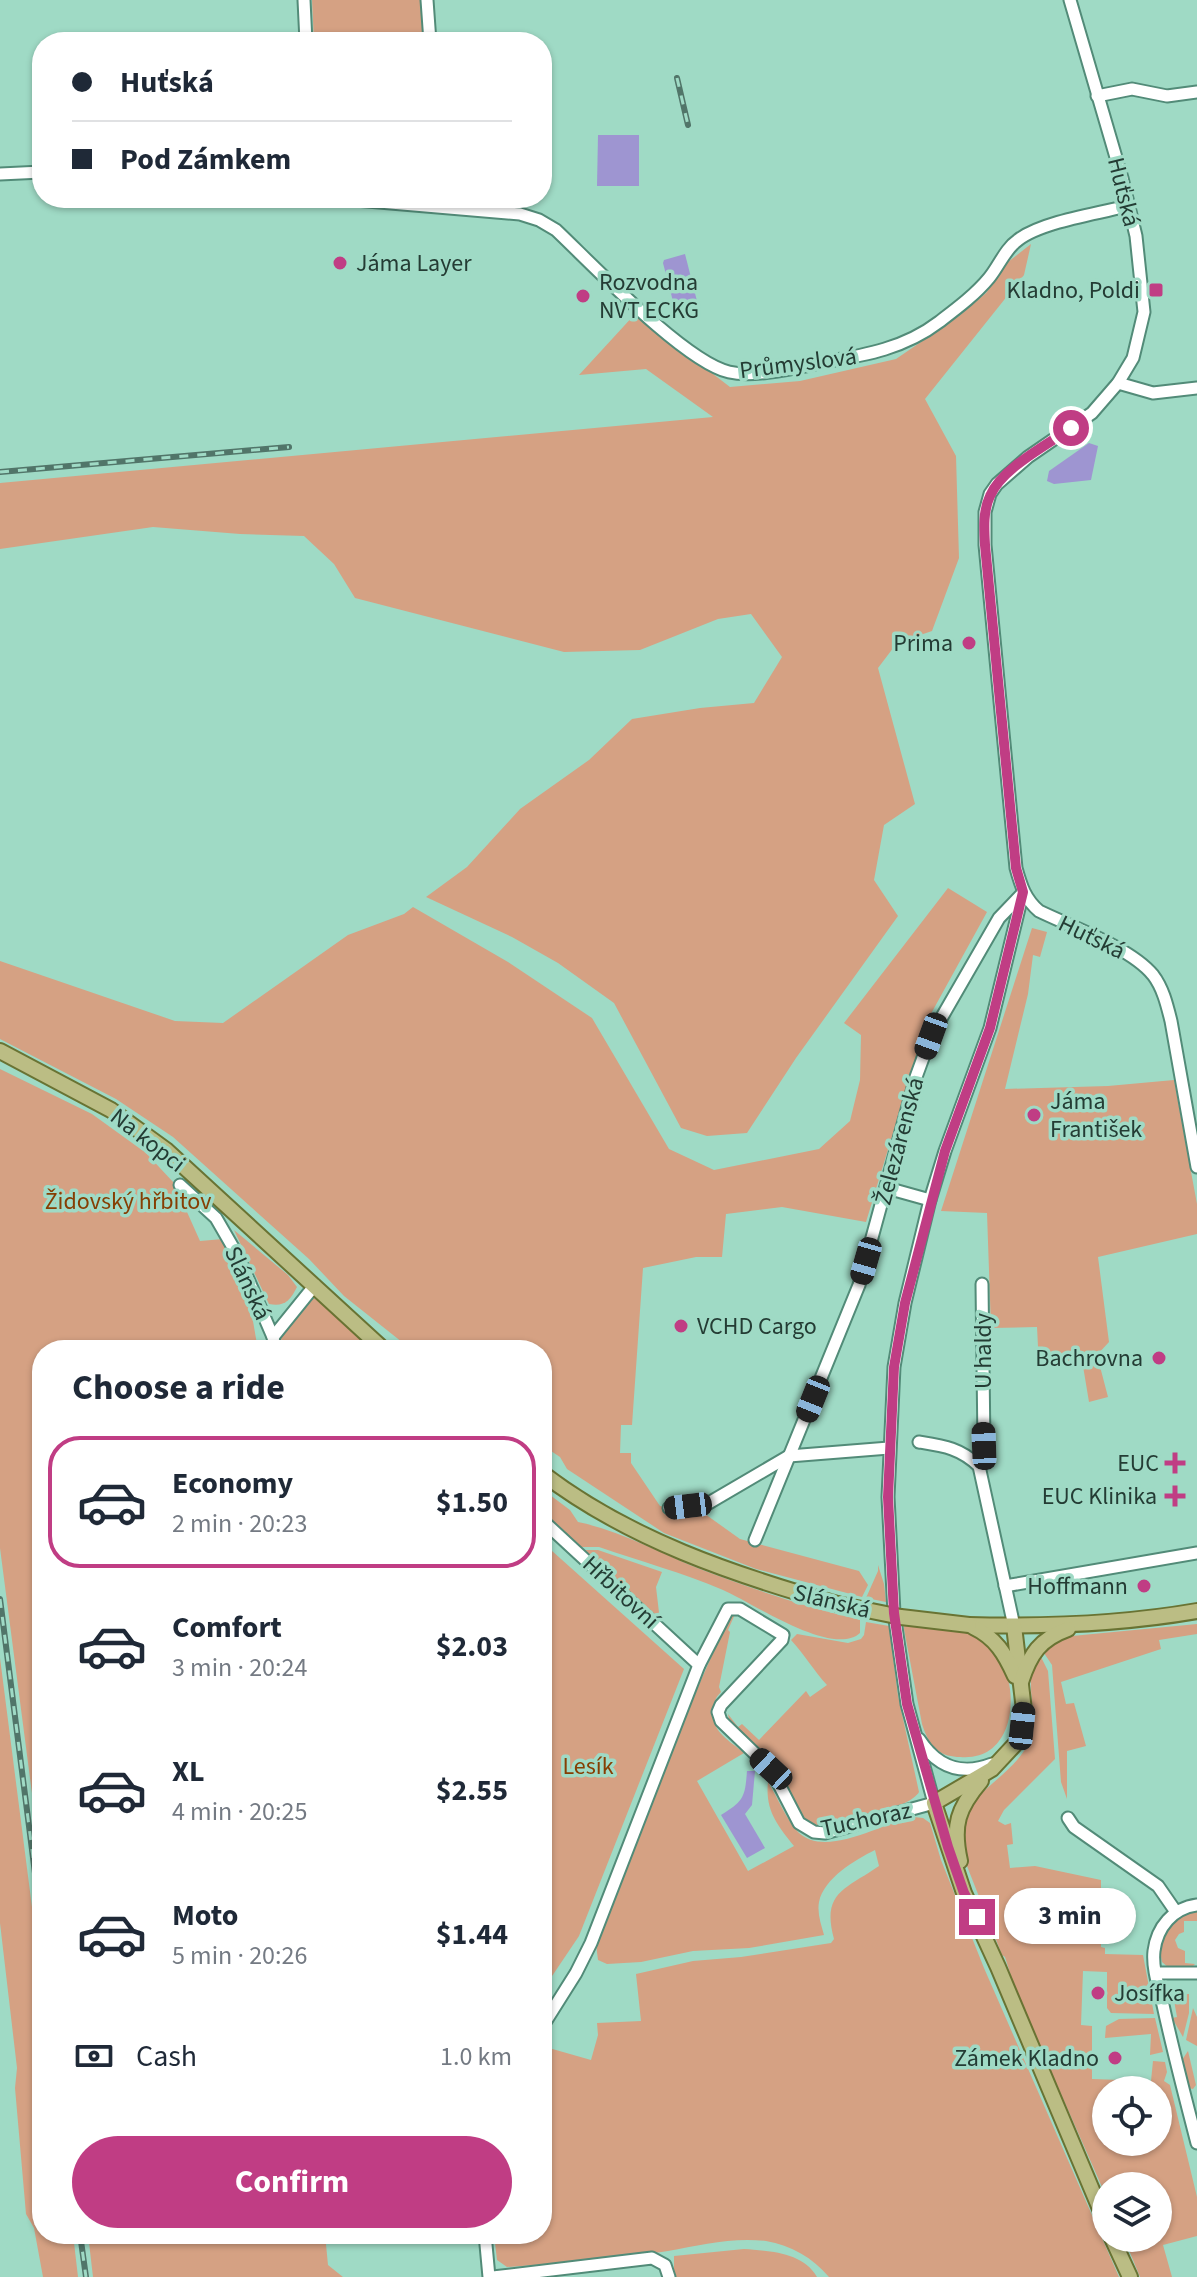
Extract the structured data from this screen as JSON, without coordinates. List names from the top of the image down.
{
  "streets": {
    "main road": ["Na kopci", "Slánská"],
    "street": [
      "Huťská",
      "Průmyslová",
      "Železárenská",
      "U haldy",
      "Hřbitovní",
      "Tuchoraz"
    ]
  },
  "crossings": [
    ["Huťská", "Průmyslová"],
    ["Huťská", "Železárenská"],
    ["Hřbitovní", "Tuchoraz"]
  ],
  "parks": ["Židovský hřbitov", "Lesík"],
  "places": {
    "other": [
      "Jáma Layer",
      "Rozvodna NVT ECKG",
      "Prima",
      "Jáma František",
      "VCHD Cargo",
      "Bachrovna",
      "Hoffmann",
      "Josífka",
      "Zámek Kladno"
    ],
    "transit": ["Kladno, Poldi"],
    "health": ["EUC", "EUC Klinika"]
  },
  "page": {
    "banner": ["Huťská", "Pod Zámkem"],
    "heading": "Choose a ride",
    "list": [
      {
        "name": "Economy",
        "note": "2 min · 20:23",
        "value": "$1.50"
      },
      {
        "name": "Comfort",
        "note": "3 min · 20:24",
        "value": "$2.03"
      },
      {
        "name": "XL",
        "note": "4 min · 20:25",
        "value": "$2.55"
      },
      {
        "name": "Moto",
        "note": "5 min · 20:26",
        "value": "$1.44"
      }
    ],
    "bubble": "3 min",
    "pay": ["Cash", "1.0 km"],
    "buttons": "Confirm"
  }
}
